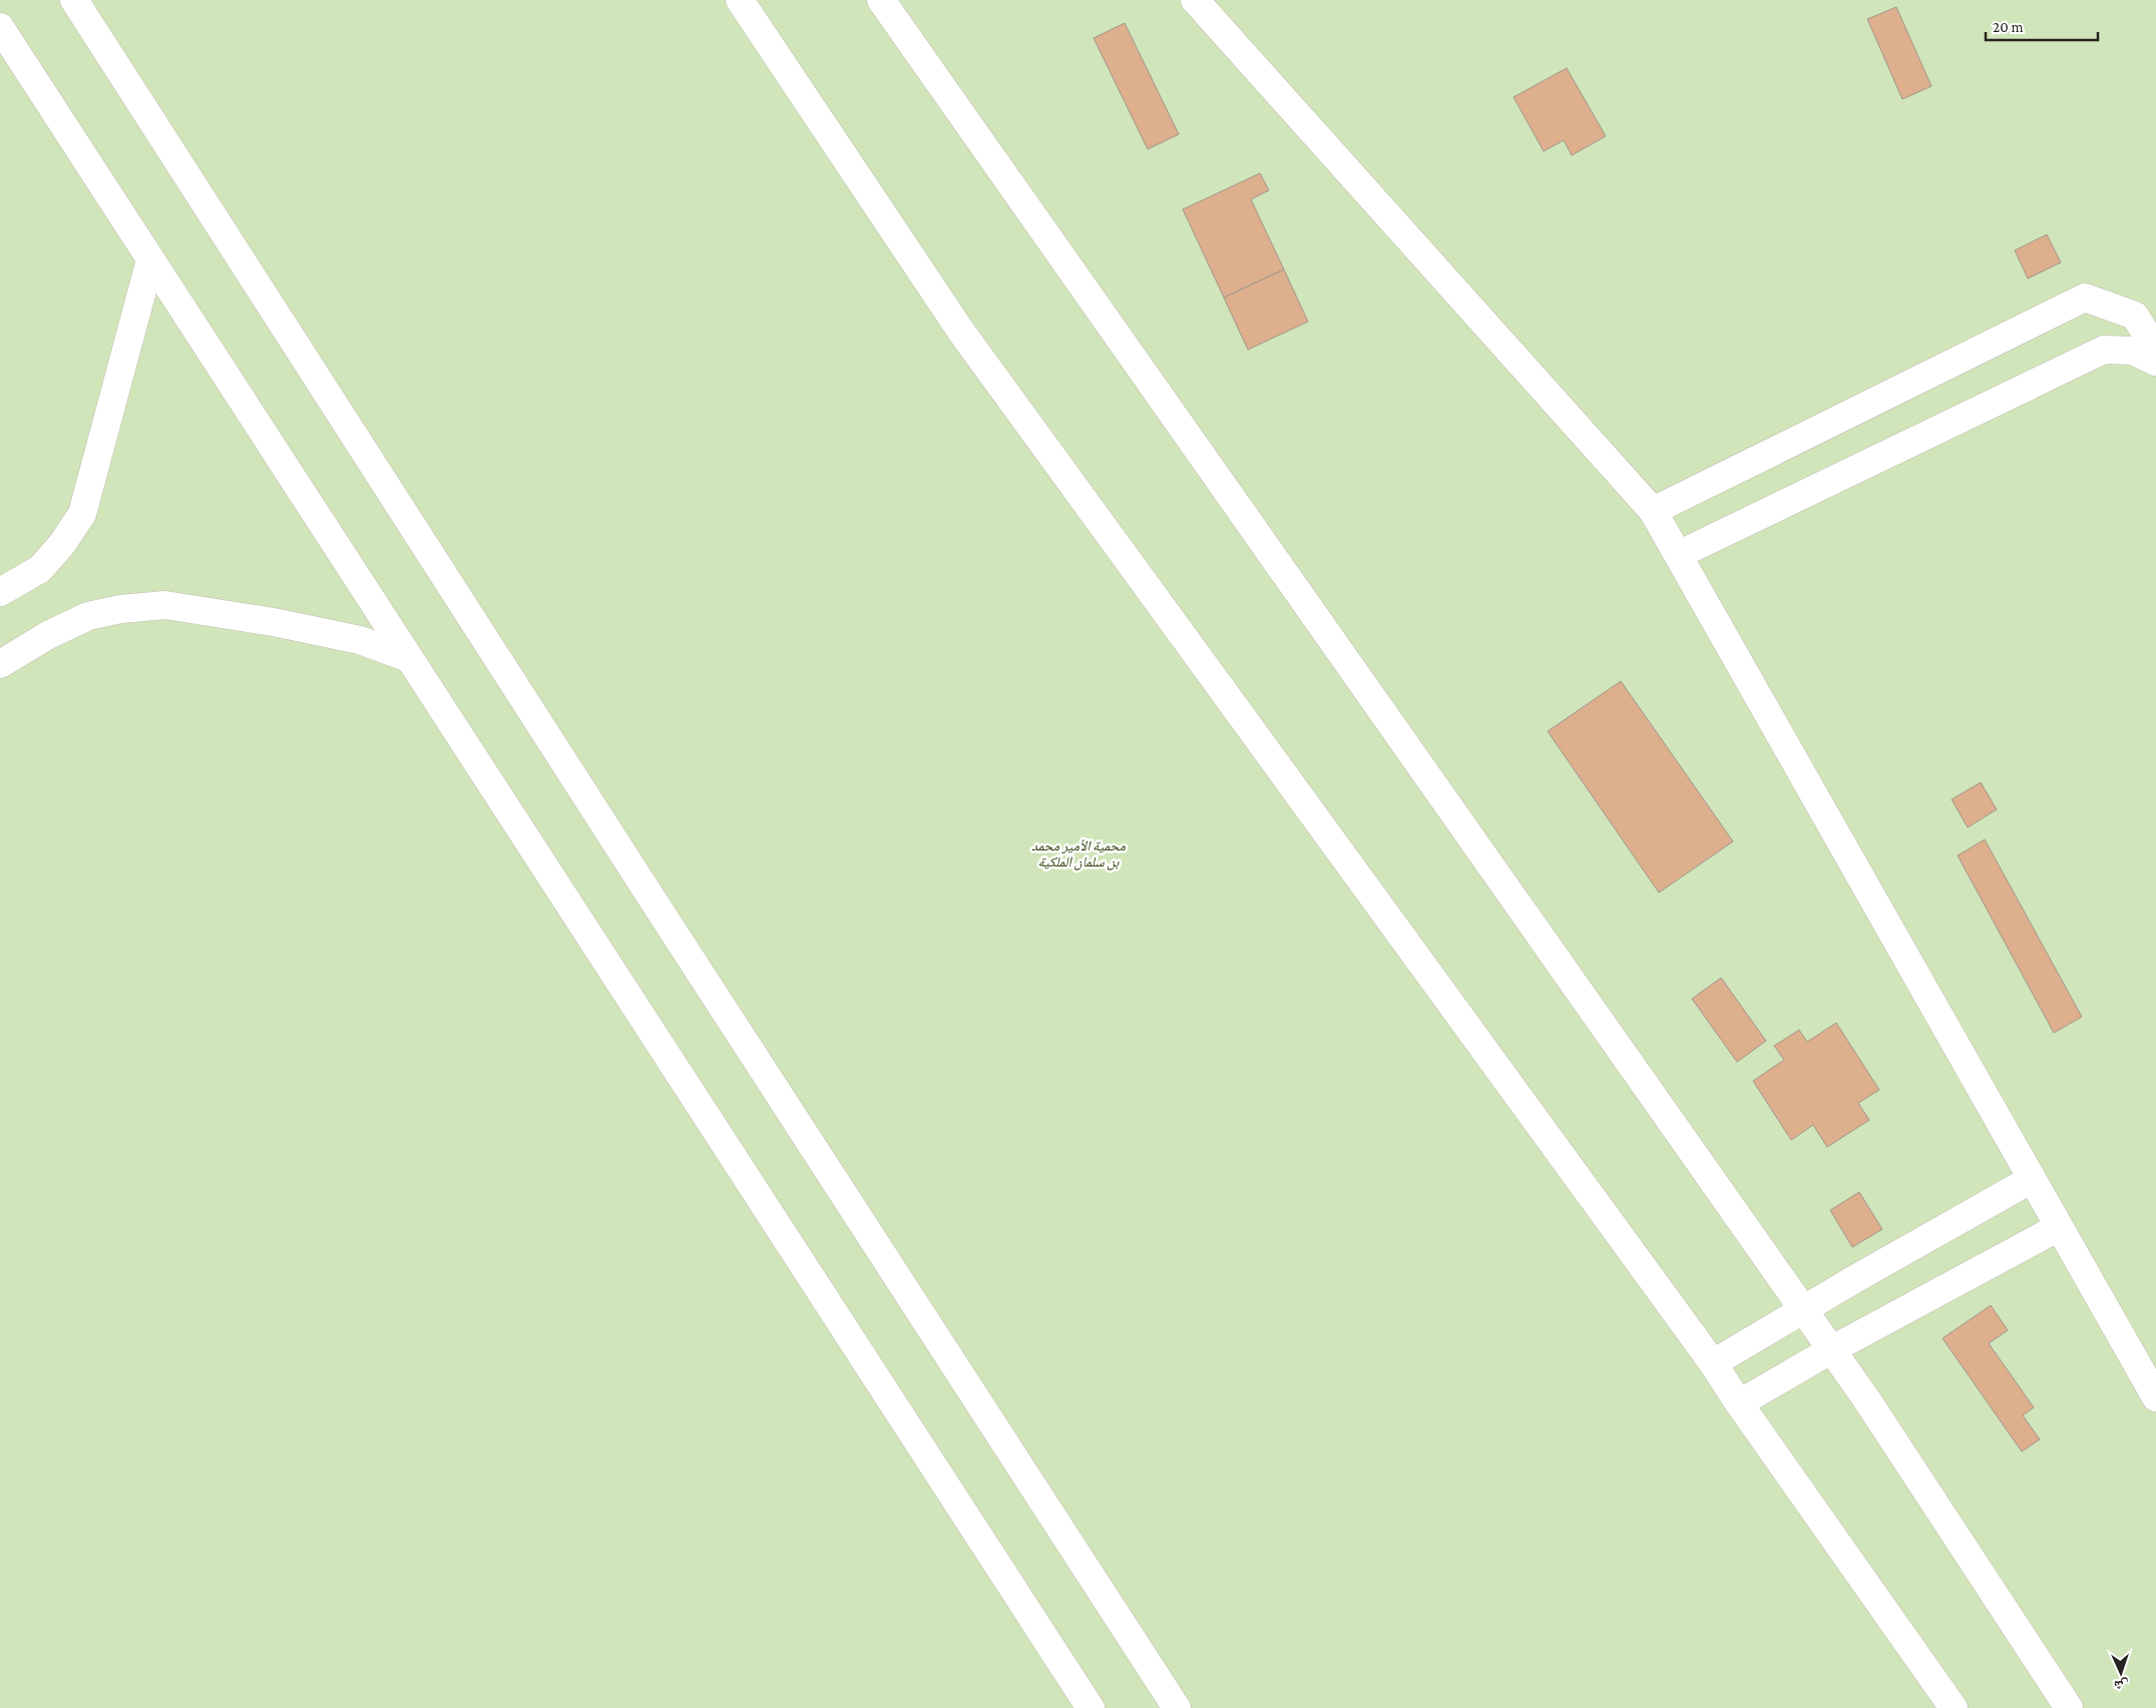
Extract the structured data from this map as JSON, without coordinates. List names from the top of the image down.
{
  "parks": ["محمية الأمير محمد بن سلمان الملكية"],
  "scale_bar": "20 m",
  "north": "bottom"
}
